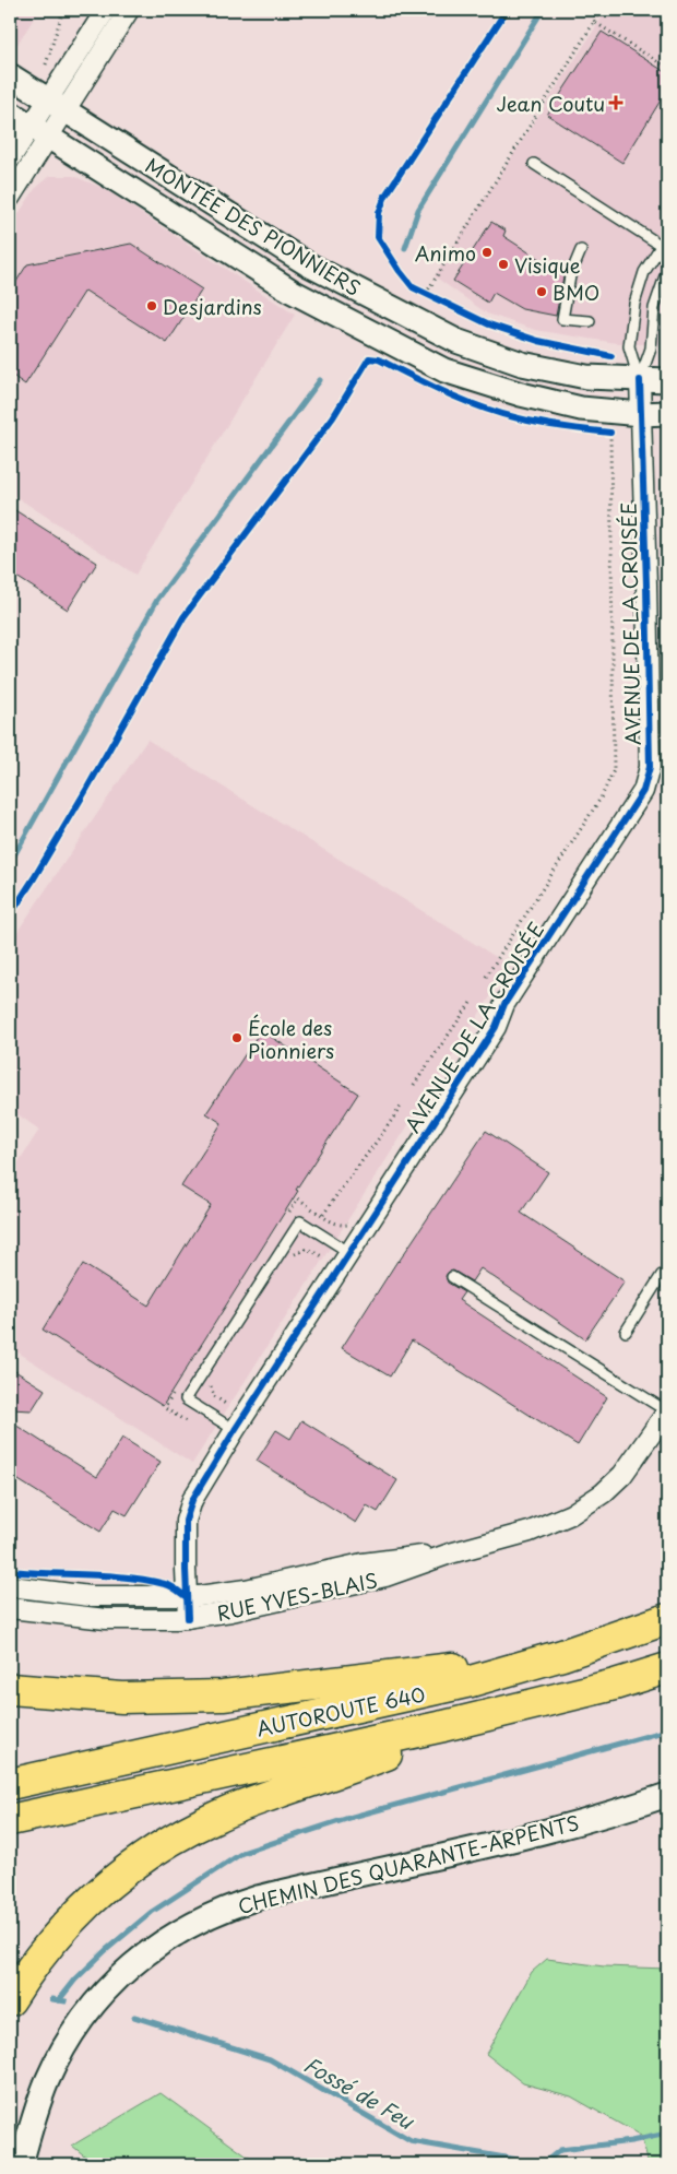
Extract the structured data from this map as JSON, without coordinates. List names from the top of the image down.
{
  "streets": {
    "highway": ["AUTOROUTE 640"],
    "street": [
      "MONTÉE DES PIONNIERS",
      "AVENUE DE LA CROISÉE",
      "RUE YVES-BLAIS",
      "CHEMIN DES QUARANTE-ARPENTS"
    ]
  },
  "crossings": [
    ["MONTÉE DES PIONNIERS", "AVENUE DE LA CROISÉE"],
    ["AVENUE DE LA CROISÉE", "RUE YVES-BLAIS"]
  ],
  "water": ["Fossé de Feu"],
  "places": {
    "health": ["Jean Coutu"],
    "other": [
      "Animo",
      "Visique",
      "BMO",
      "Desjardins",
      "École des Pionniers"
    ]
  }
}
